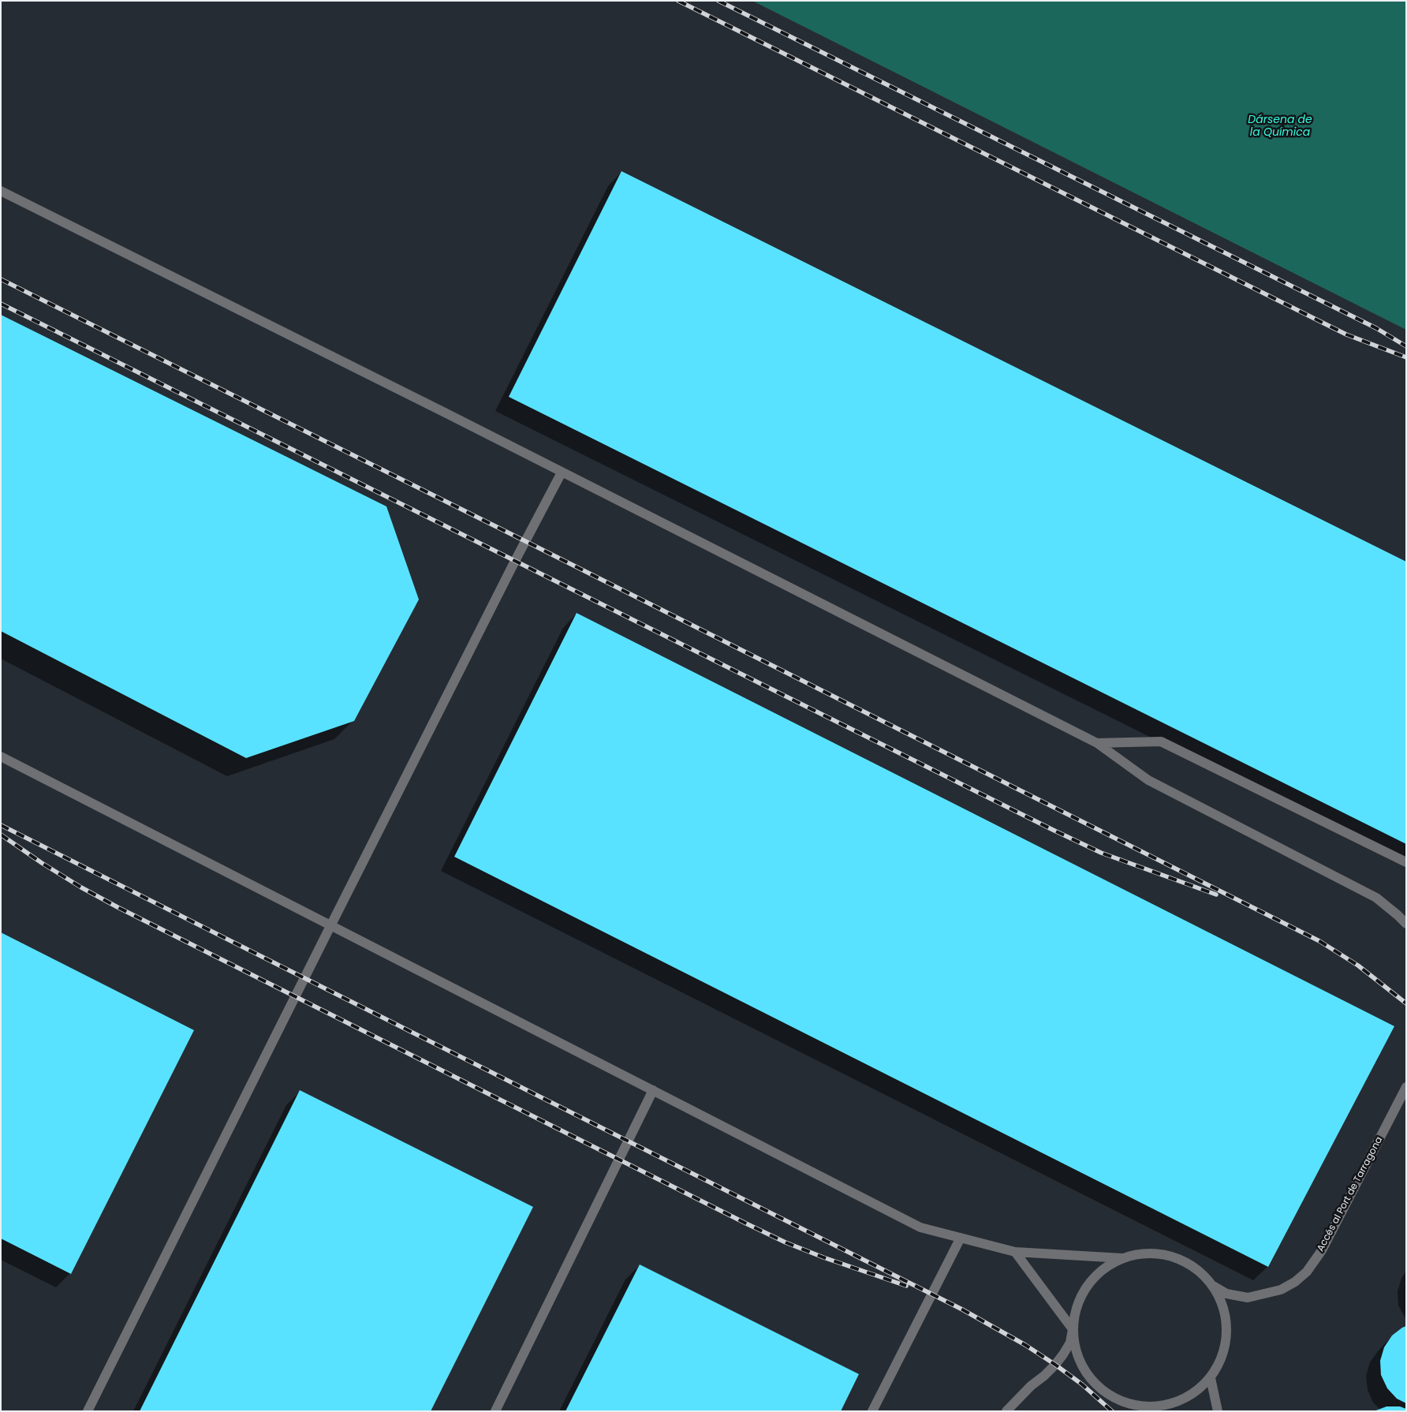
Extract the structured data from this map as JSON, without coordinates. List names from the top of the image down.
{
  "streets": {
    "lane": ["Accés al Port de Tarragona"]
  },
  "water": ["Dársena de la Química"]
}
